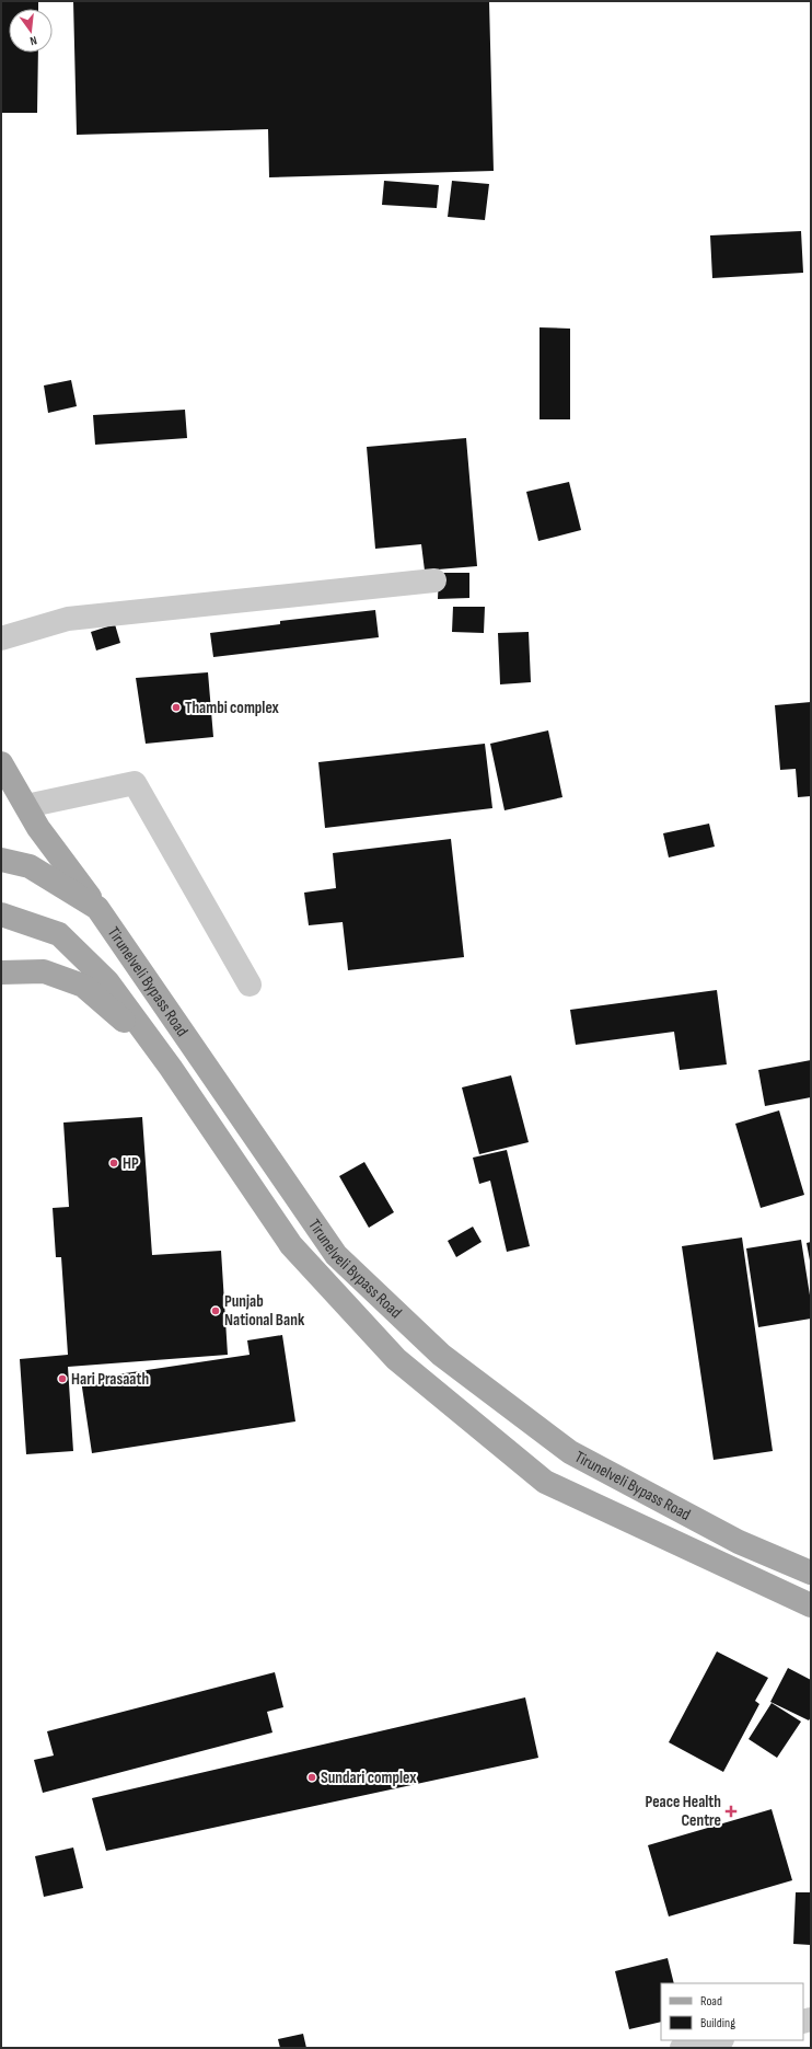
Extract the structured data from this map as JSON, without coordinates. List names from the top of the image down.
{
  "streets": {
    "main road": ["Tirunelveli Bypass Road"]
  },
  "places": {
    "other": [
      "Thambi complex",
      "HP",
      "Punjab National Bank",
      "Hari Prasaath",
      "Sundari complex"
    ],
    "health": ["Peace Health Centre"]
  },
  "legend": ["Road", "Building"],
  "north": "bottom"
}
